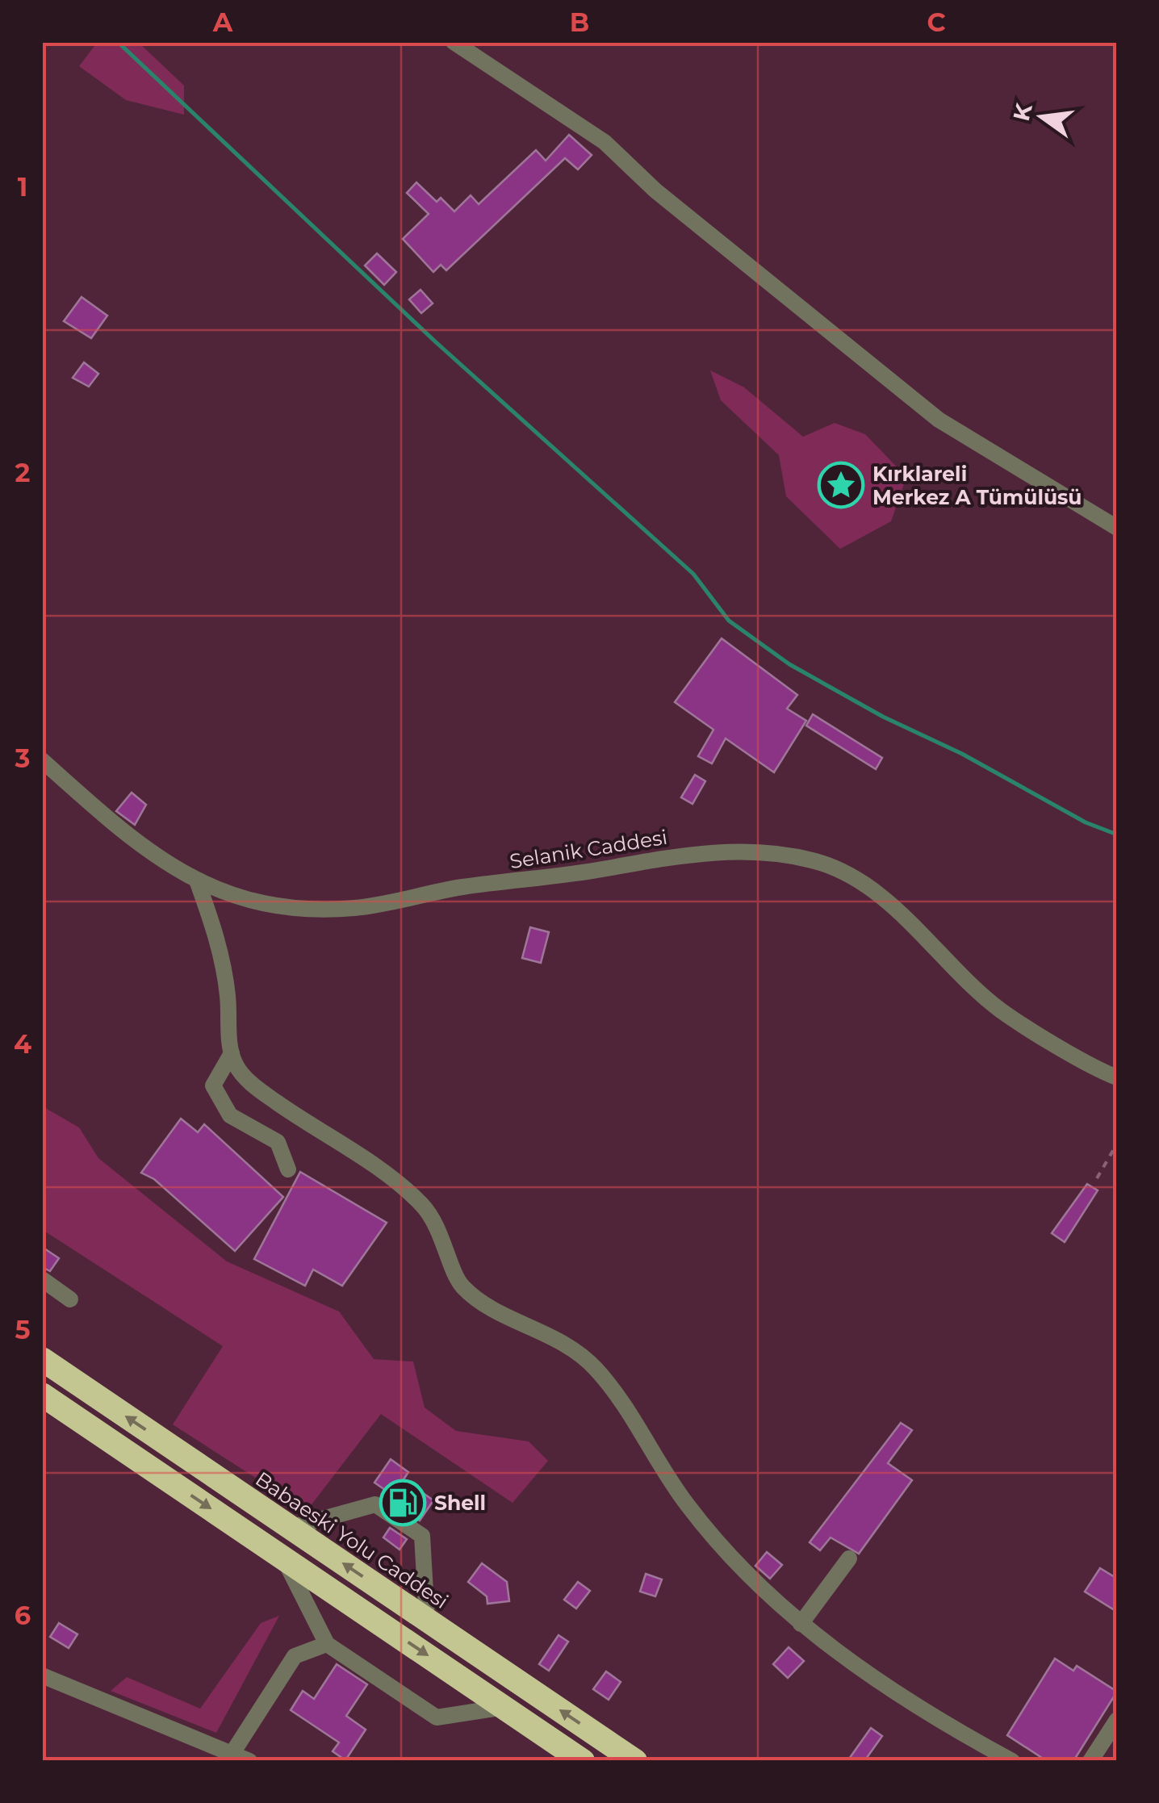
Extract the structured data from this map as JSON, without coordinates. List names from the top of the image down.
{
  "streets": {
    "highway": ["Babaeski Yolu Caddesi"],
    "street": ["Selanik Caddesi"]
  },
  "places": {
    "place": ["Kırklareli Merkez A Tümülüsü"],
    "fuel station": ["Shell"]
  },
  "north": "left",
  "grid": {
    "columns": ["A", "B", "C"],
    "rows": [
      "1",
      "2",
      "3",
      "4",
      "5",
      "6"
    ]
  }
}
